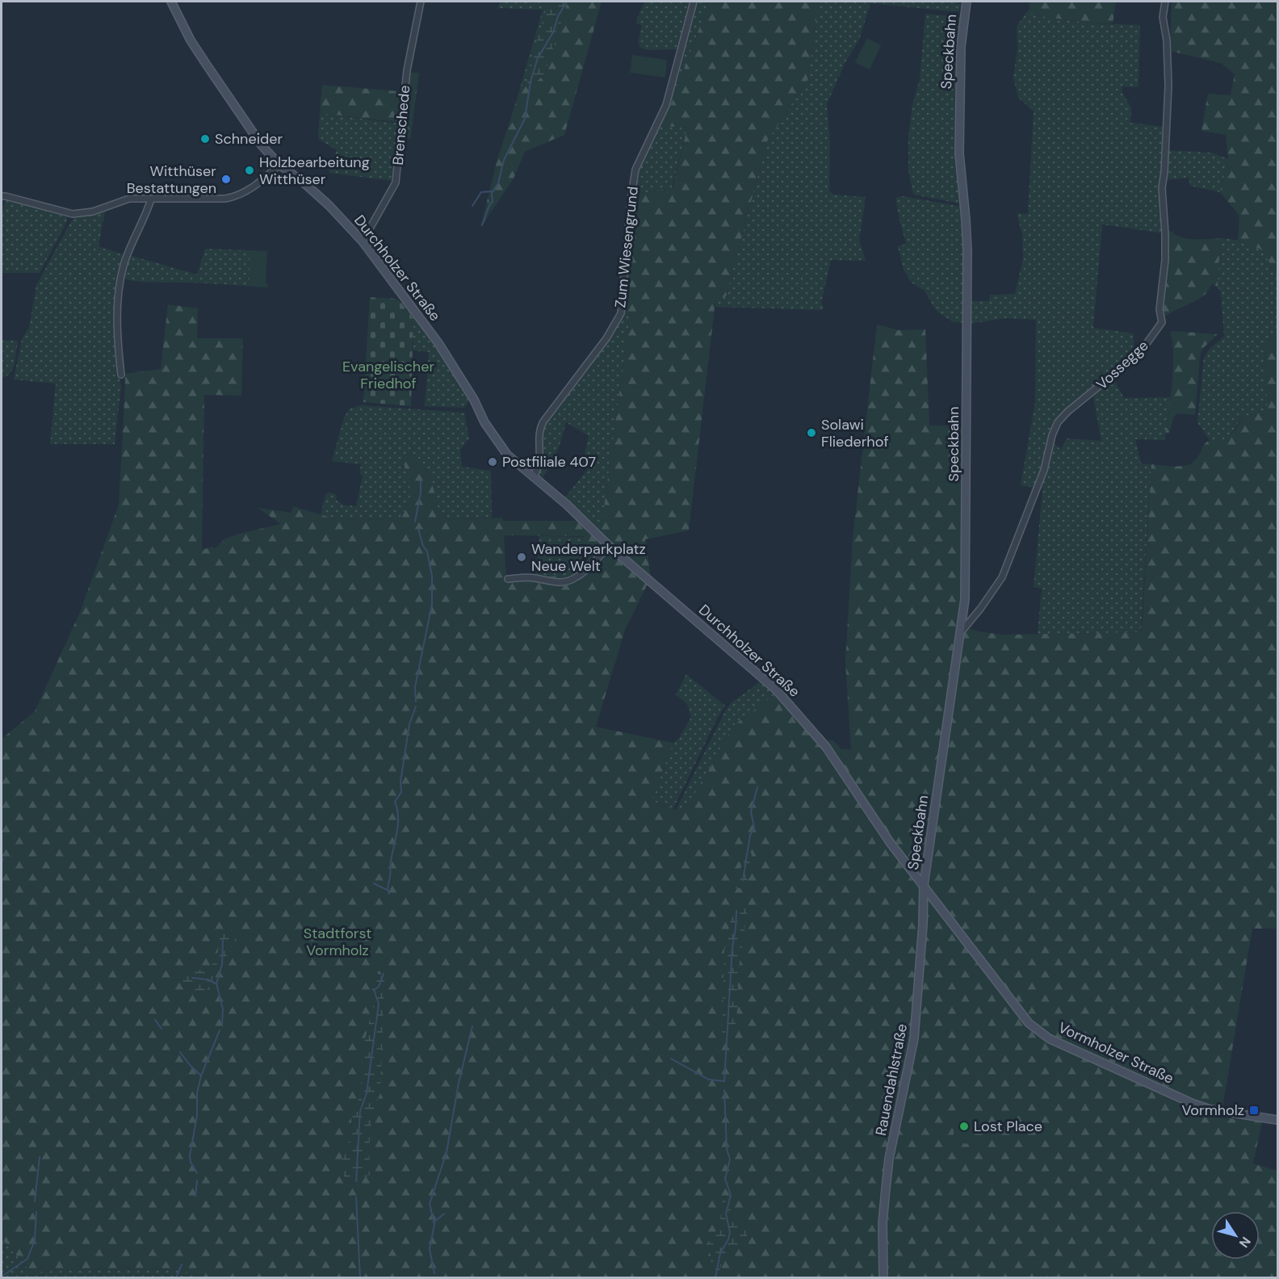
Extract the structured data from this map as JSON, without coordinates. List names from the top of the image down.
{
  "streets": {
    "main road": [
      "Speckbahn",
      "Durchholzer Straße",
      "Vormholzer Straße",
      "Rauendahlstraße"
    ],
    "street": ["Brenschede", "Zum Wiesengrund", "Vossegge"]
  },
  "crossings": [
    ["Speckbahn", "Durchholzer Straße"],
    ["Speckbahn", "Vossegge"],
    ["Speckbahn", "Vormholzer Straße"],
    ["Speckbahn", "Rauendahlstraße"],
    ["Brenschede", "Durchholzer Straße"],
    ["Zum Wiesengrund", "Durchholzer Straße"],
    ["Durchholzer Straße", "Vormholzer Straße"],
    ["Durchholzer Straße", "Rauendahlstraße"],
    ["Vormholzer Straße", "Rauendahlstraße"]
  ],
  "parks": ["Evangelischer Friedhof", "Stadtforst Vormholz"],
  "places": {
    "other": [
      "Schneider",
      "Holzbearbeitung Witthüser",
      "Witthüser Bestattungen",
      "Solawi Fliederhof",
      "Postfiliale 407",
      "Wanderparkplatz Neue Welt",
      "Lost Place"
    ],
    "transit": ["Vormholz"]
  },
  "north": "bottom right"
}
